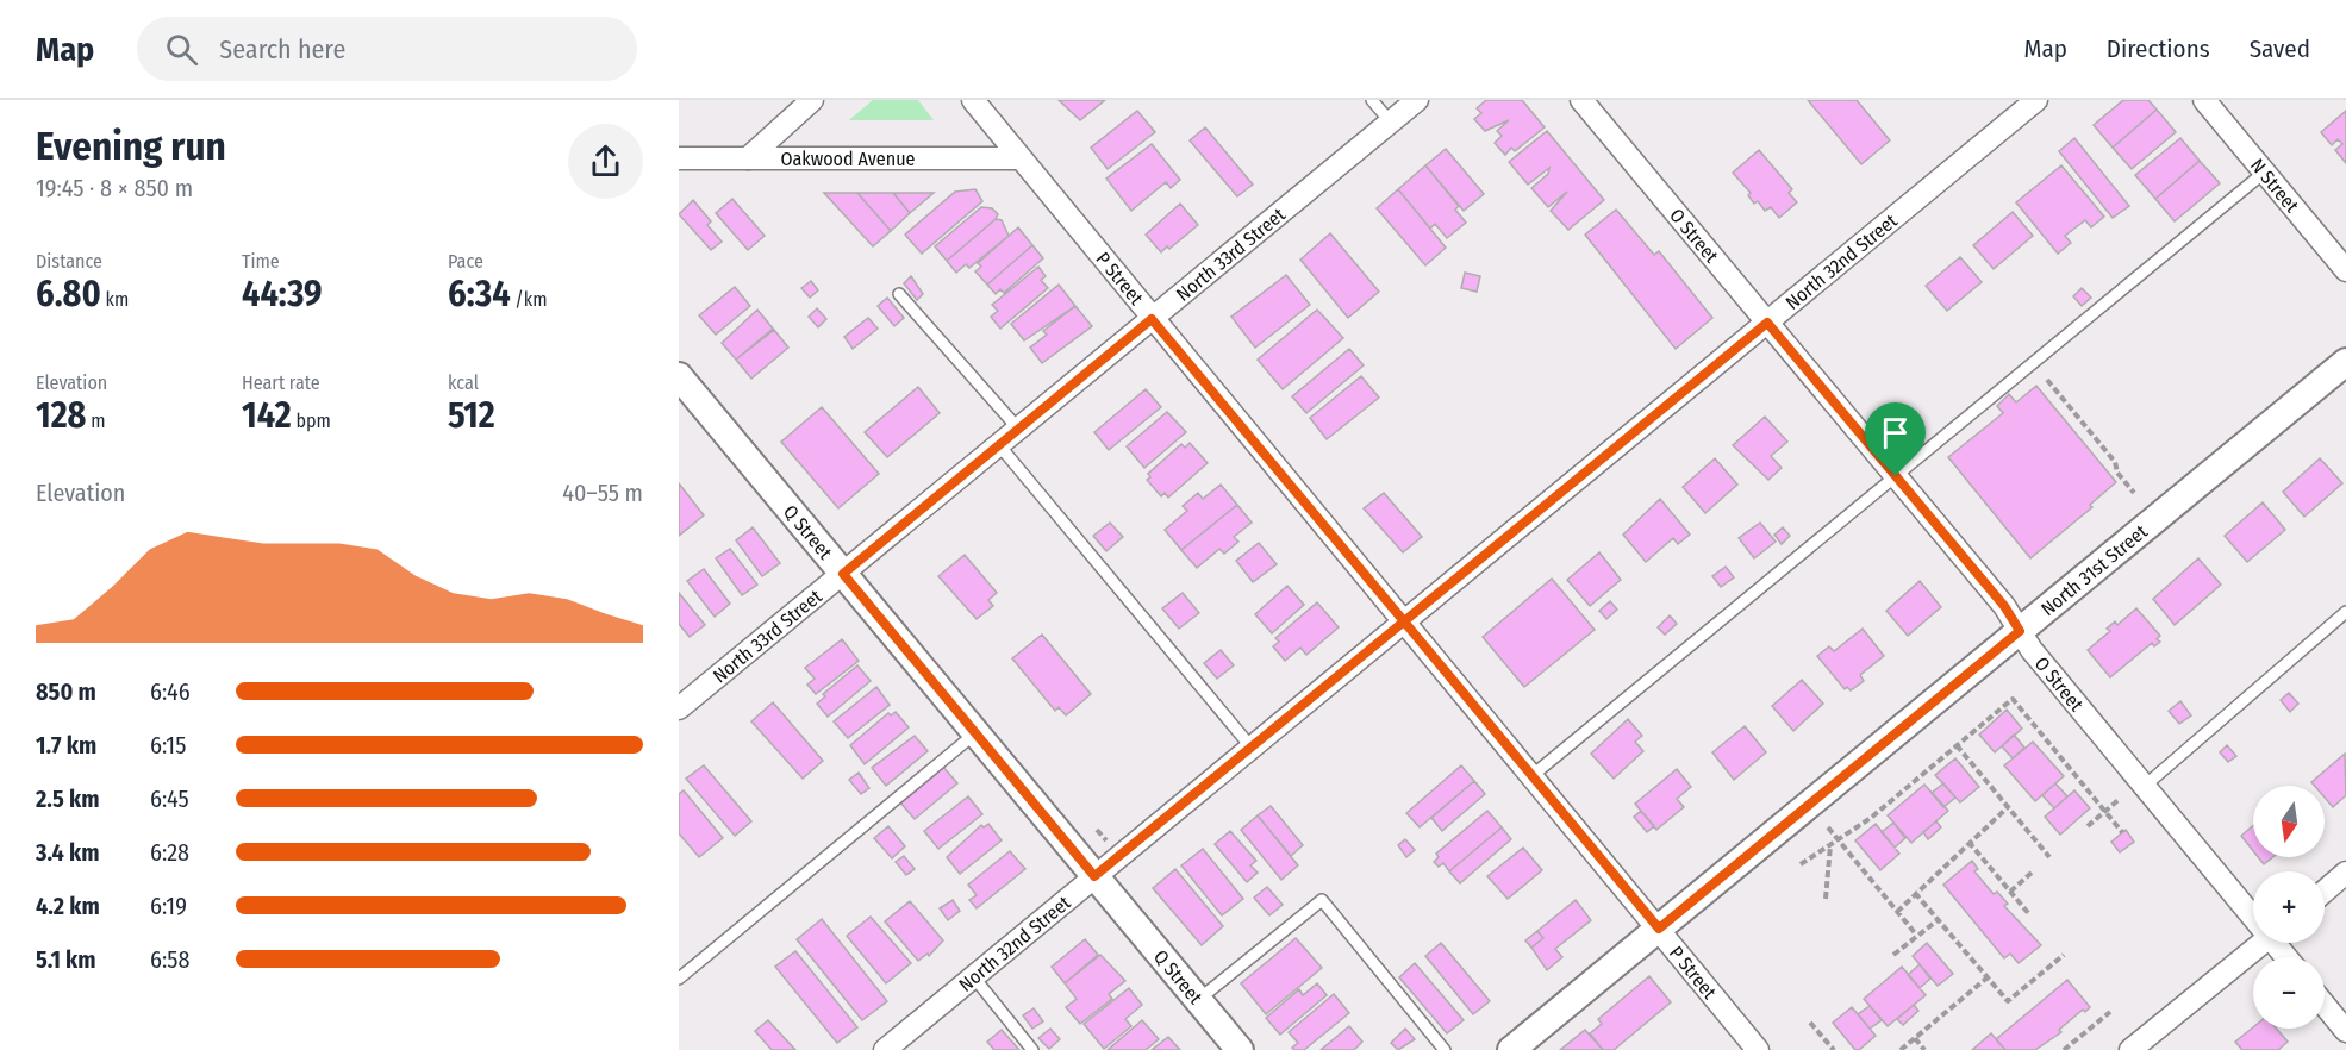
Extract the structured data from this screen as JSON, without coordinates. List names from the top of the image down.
{
  "streets": {
    "street": [
      "Oakwood Avenue",
      "N Street",
      "O Street",
      "North 33rd Street",
      "North 32nd Street",
      "P Street",
      "Q Street",
      "North 31st Street"
    ]
  },
  "crossings": [
    ["Oakwood Avenue", "P Street"],
    ["O Street", "North 32nd Street"],
    ["O Street", "North 31st Street"],
    ["North 33rd Street", "P Street"],
    ["North 33rd Street", "Q Street"],
    ["North 32nd Street", "P Street"],
    ["North 32nd Street", "Q Street"],
    ["P Street", "North 31st Street"]
  ],
  "north": "bottom",
  "page": {
    "header": "Map",
    "search": "Search here",
    "nav": ["Map", "Directions", "Saved"],
    "heading": ["Evening run", "19:45 · 8 × 850 m"],
    "stats": [
      ["Distance", "6.80 km"],
      ["Time", "44:39"],
      ["Pace", "6:34 /km"],
      ["Elevation", "128 m"],
      ["Heart rate", "142 bpm"],
      ["kcal", "512"]
    ],
    "chart": ["Elevation", "40–55 m"],
    "list": [
      {
        "name": "850 m",
        "note": "6:46"
      },
      {
        "name": "1.7 km",
        "note": "6:15"
      },
      {
        "name": "2.5 km",
        "note": "6:45"
      },
      {
        "name": "3.4 km",
        "note": "6:28"
      },
      {
        "name": "4.2 km",
        "note": "6:19"
      },
      {
        "name": "5.1 km",
        "note": "6:58"
      }
    ],
    "map_buttons": ["+", "−"]
  }
}
